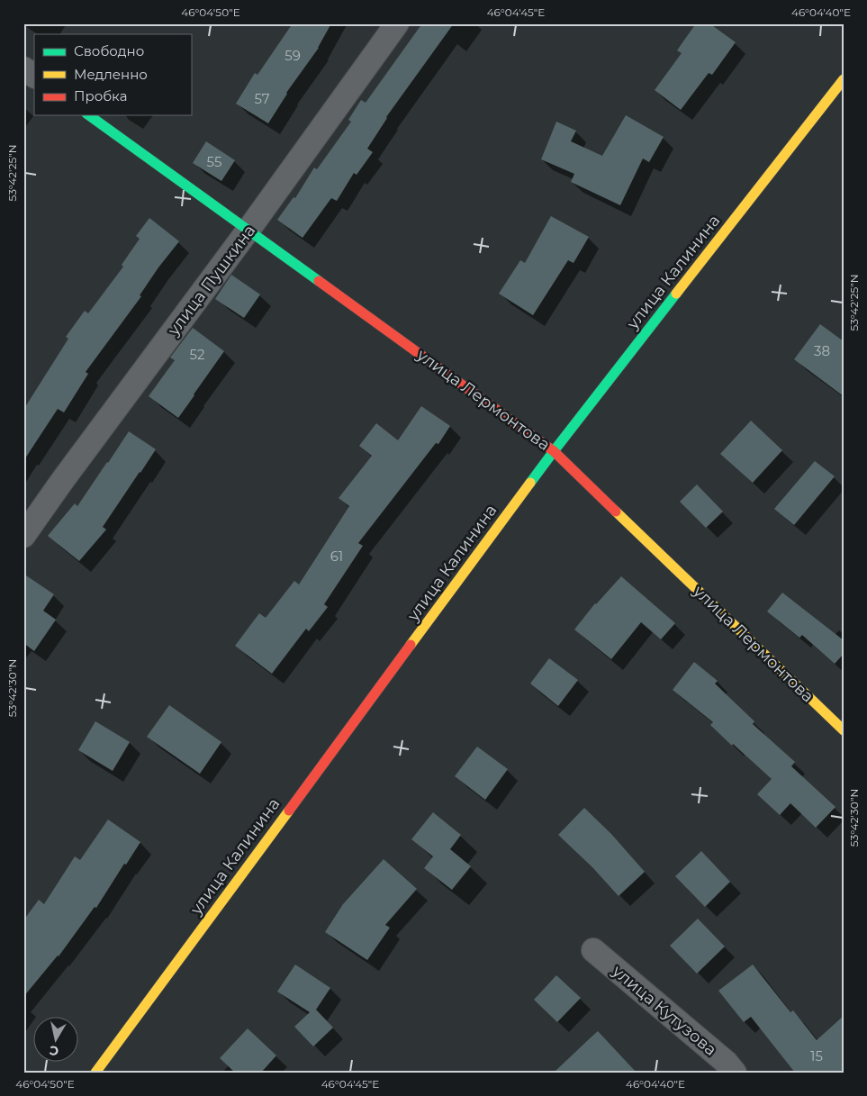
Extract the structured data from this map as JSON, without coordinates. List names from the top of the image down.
{
  "streets": {
    "street": [
      "улица Калинина",
      "улица Пушкина",
      "улица Лермонтова",
      "улица Кутузова"
    ]
  },
  "crossings": [
    ["улица Калинина", "улица Лермонтова"],
    ["улица Пушкина", "улица Лермонтова"]
  ],
  "house_numbers": [
    "59",
    "57",
    "55",
    "38",
    "52",
    "61",
    "15"
  ],
  "legend": ["Свободно", "Медленно", "Пробка"],
  "north": "bottom",
  "coordinates": [
    "46°04'50\"E",
    "46°04'45\"E",
    "46°04'40\"E",
    "53°42'25\"N",
    "53°42'30\"N"
  ]
}
